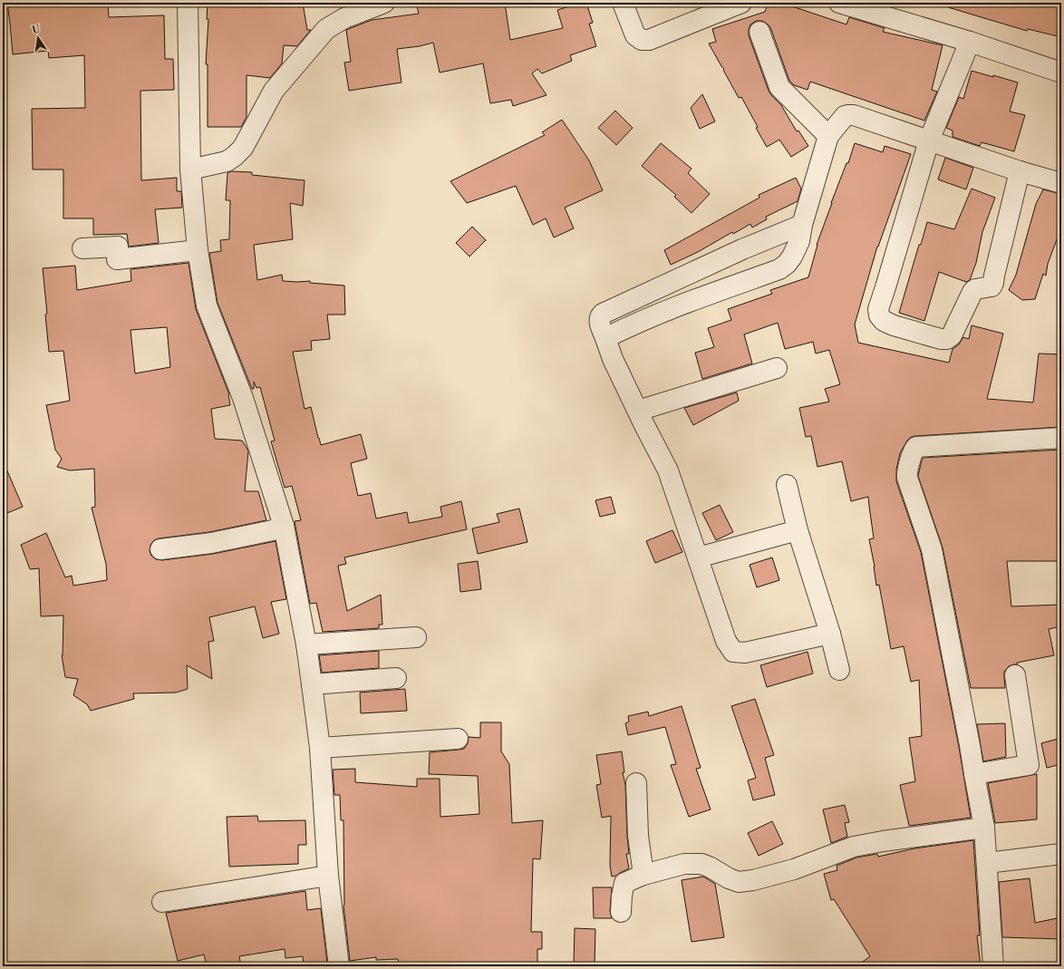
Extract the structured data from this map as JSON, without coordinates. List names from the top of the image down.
{
  "north": "top"
}
